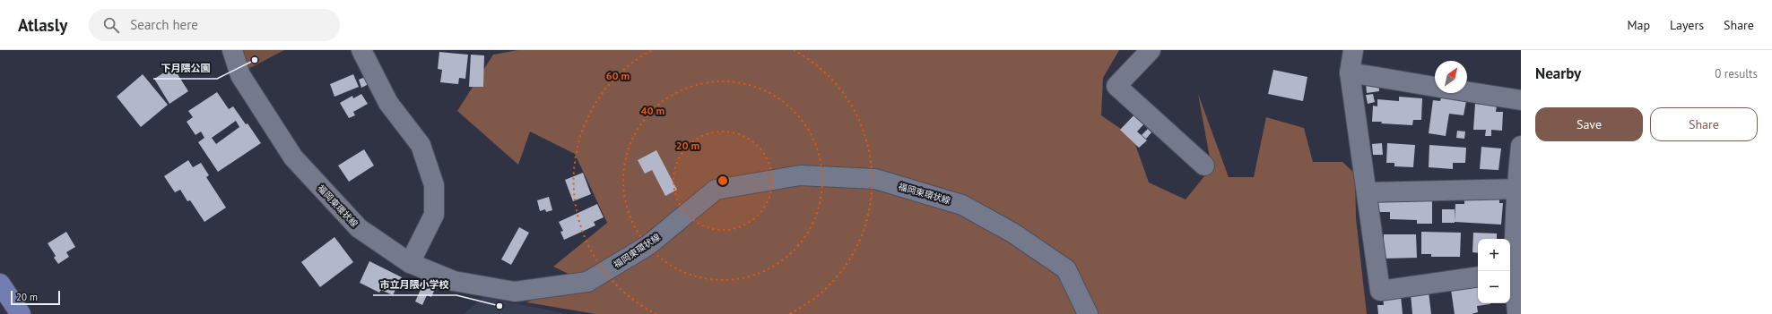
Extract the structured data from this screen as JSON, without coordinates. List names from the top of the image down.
{
  "streets": {
    "street": ["福岡東環状線"]
  },
  "places": ["下月隈公園", "市立月隈小学校"],
  "scale_bar": "20 m",
  "north": "top right",
  "page": {
    "header": "Atlasly",
    "search": "Search here",
    "nav": ["Map", "Layers", "Share"],
    "heading": ["Nearby", "0 results"],
    "buttons": ["Save", "Share"],
    "map_buttons": ["+", "−"],
    "scale": "20 m"
  },
  "rings": ["60 m", "40 m", "20 m"]
}
